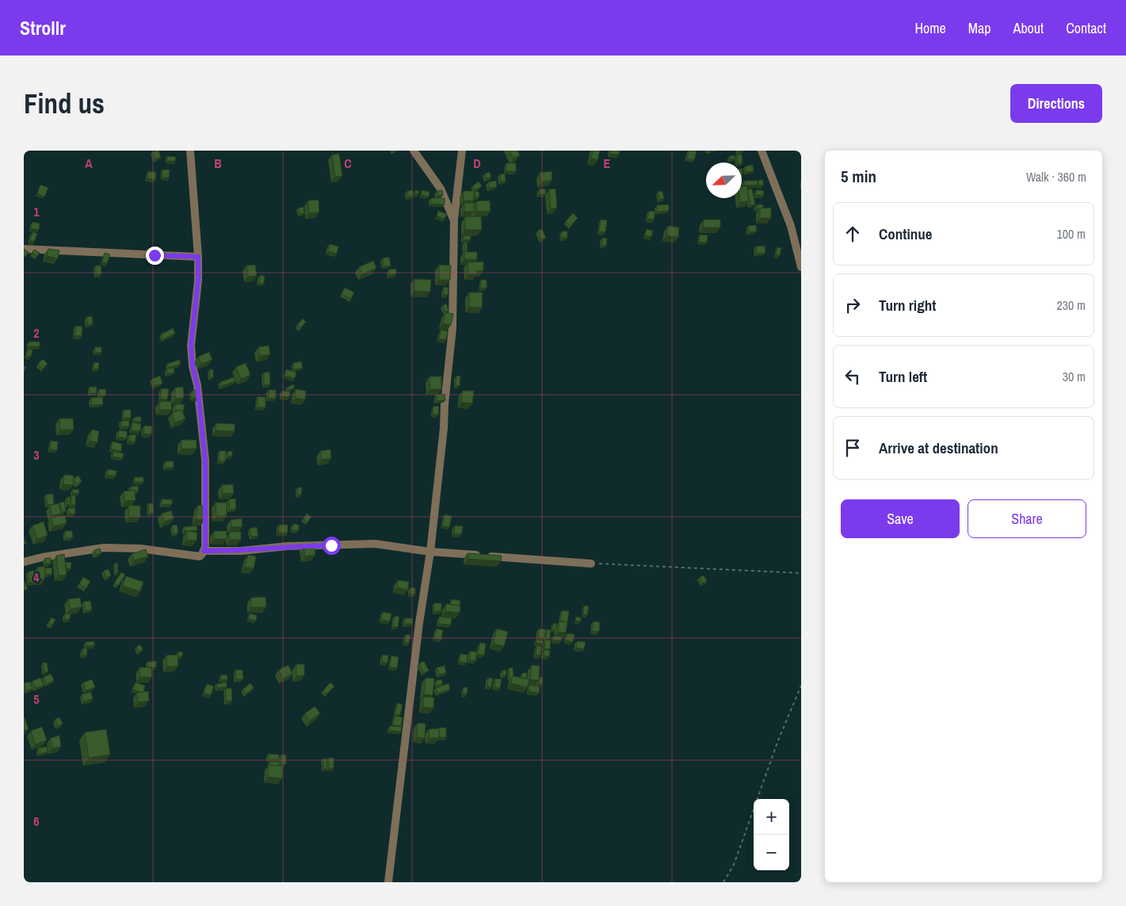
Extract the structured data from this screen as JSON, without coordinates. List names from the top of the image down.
{
  "north": "bottom left",
  "page": {
    "header": "Strollr",
    "nav": [
      "Home",
      "Map",
      "About",
      "Contact"
    ],
    "buttons": [
      "Directions",
      ["Save", "Share"]
    ],
    "title": "Find us",
    "heading": ["5 min", "Walk · 360 m"],
    "list": [
      ["Continue", "100 m"],
      ["Turn right", "230 m"],
      ["Turn left", "30 m"],
      "Arrive at destination"
    ],
    "map_buttons": ["+", "−"]
  },
  "grid": {
    "columns": [
      "A",
      "B",
      "C",
      "D",
      "E"
    ],
    "rows": [
      "1",
      "2",
      "3",
      "4",
      "5",
      "6"
    ]
  }
}
